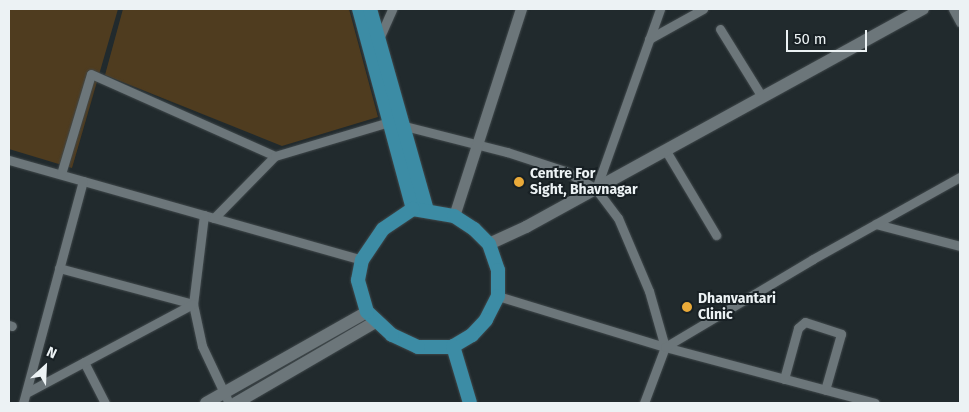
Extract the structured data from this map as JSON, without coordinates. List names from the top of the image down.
{
  "places": ["Centre For Sight, Bhavnagar", "Dhanvantari Clinic"],
  "scale_bar": "50 m",
  "north": "top right"
}
